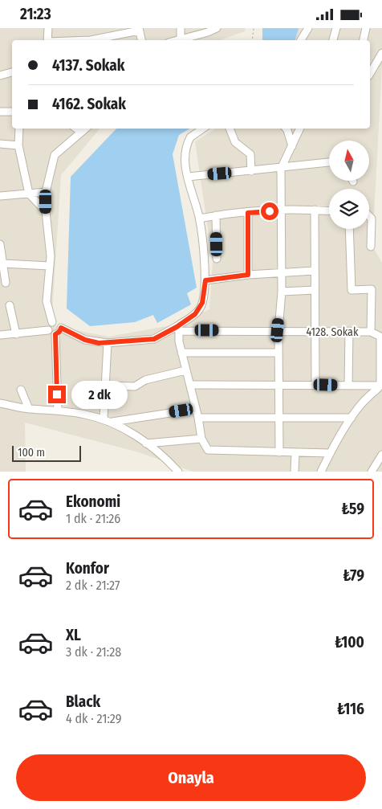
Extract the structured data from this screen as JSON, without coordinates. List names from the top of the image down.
{
  "streets": {
    "street": ["4128. Sokak"]
  },
  "scale_bar": "100 m",
  "north": "top",
  "page": {
    "status": "21:23",
    "banner": ["4137. Sokak", "4162. Sokak"],
    "bubble": "2 dk",
    "scale": "100 m",
    "list": [
      {
        "name": "Ekonomi",
        "note": "1 dk · 21:26",
        "value": "₺59"
      },
      {
        "name": "Konfor",
        "note": "2 dk · 21:27",
        "value": "₺79"
      },
      {
        "name": "XL",
        "note": "3 dk · 21:28",
        "value": "₺100"
      },
      {
        "name": "Black",
        "note": "4 dk · 21:29",
        "value": "₺116"
      }
    ],
    "buttons": "Onayla"
  }
}
